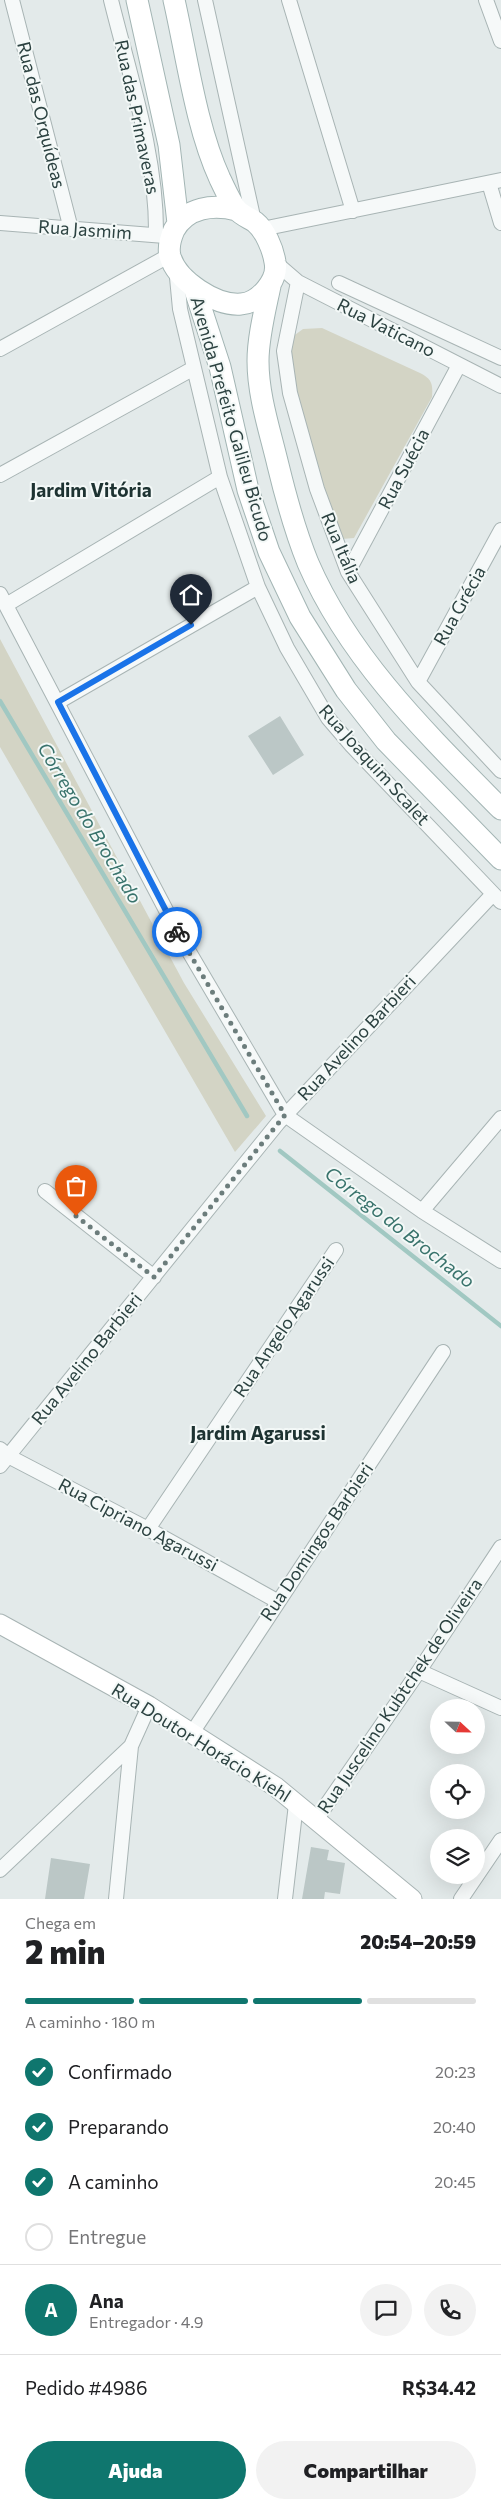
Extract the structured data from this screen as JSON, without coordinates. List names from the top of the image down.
{
  "streets": {
    "main road": ["Avenida Prefeito Galileu Bicudo"],
    "street": [
      "Rua das Orquídeas",
      "Rua das Primaveras",
      "Rua Jasmim",
      "Rua Vaticano",
      "Rua Suécia",
      "Rua Itália",
      "Rua Grécia",
      "Rua Joaquim Scalet",
      "Rua Avelino Barbieri",
      "Rua Angelo Agarussi",
      "Rua Cipriano Agarussi",
      "Rua Domingos Barbieri",
      "Rua Juscelino Kubtchek de Oliveira",
      "Rua Doutor Horácio Kiehl"
    ]
  },
  "crossings": [
    ["Rua das Orquídeas", "Rua Jasmim"],
    ["Rua das Primaveras", "Rua Jasmim"],
    ["Rua das Primaveras", "Rua Vaticano"],
    ["Rua das Primaveras", "Avenida Prefeito Galileu Bicudo"],
    ["Rua das Primaveras", "Rua Joaquim Scalet"],
    ["Rua Jasmim", "Rua Vaticano"],
    ["Rua Jasmim", "Avenida Prefeito Galileu Bicudo"],
    ["Rua Jasmim", "Rua Joaquim Scalet"],
    ["Rua Vaticano", "Avenida Prefeito Galileu Bicudo"],
    ["Rua Vaticano", "Rua Suécia"],
    ["Rua Vaticano", "Rua Itália"],
    ["Rua Vaticano", "Rua Joaquim Scalet"],
    ["Avenida Prefeito Galileu Bicudo", "Rua Joaquim Scalet"],
    ["Rua Suécia", "Rua Itália"],
    ["Rua Itália", "Rua Grécia"],
    ["Rua Joaquim Scalet", "Rua Avelino Barbieri"],
    ["Rua Avelino Barbieri", "Rua Cipriano Agarussi"],
    ["Rua Angelo Agarussi", "Rua Cipriano Agarussi"],
    ["Rua Cipriano Agarussi", "Rua Domingos Barbieri"],
    ["Rua Domingos Barbieri", "Rua Doutor Horácio Kiehl"],
    ["Rua Juscelino Kubtchek de Oliveira", "Rua Doutor Horácio Kiehl"]
  ],
  "districts": ["Jardim Vitória", "Jardim Agarussi"],
  "water": ["Córrego do Brochado"],
  "north": "right",
  "page": {
    "heading": ["2 min", "Chega em", "20:54–20:59"],
    "panel": [
      "Ana",
      "Entregador · 4.9",
      "Pedido #4986",
      "R$34.42"
    ],
    "bar": "A caminho · 180 m",
    "list": [
      ["Confirmado", "20:23"],
      ["Preparando", "20:40"],
      ["A caminho", "20:45"],
      "Entregue"
    ],
    "round": "A",
    "buttons": ["Ajuda", "Compartilhar"]
  }
}
